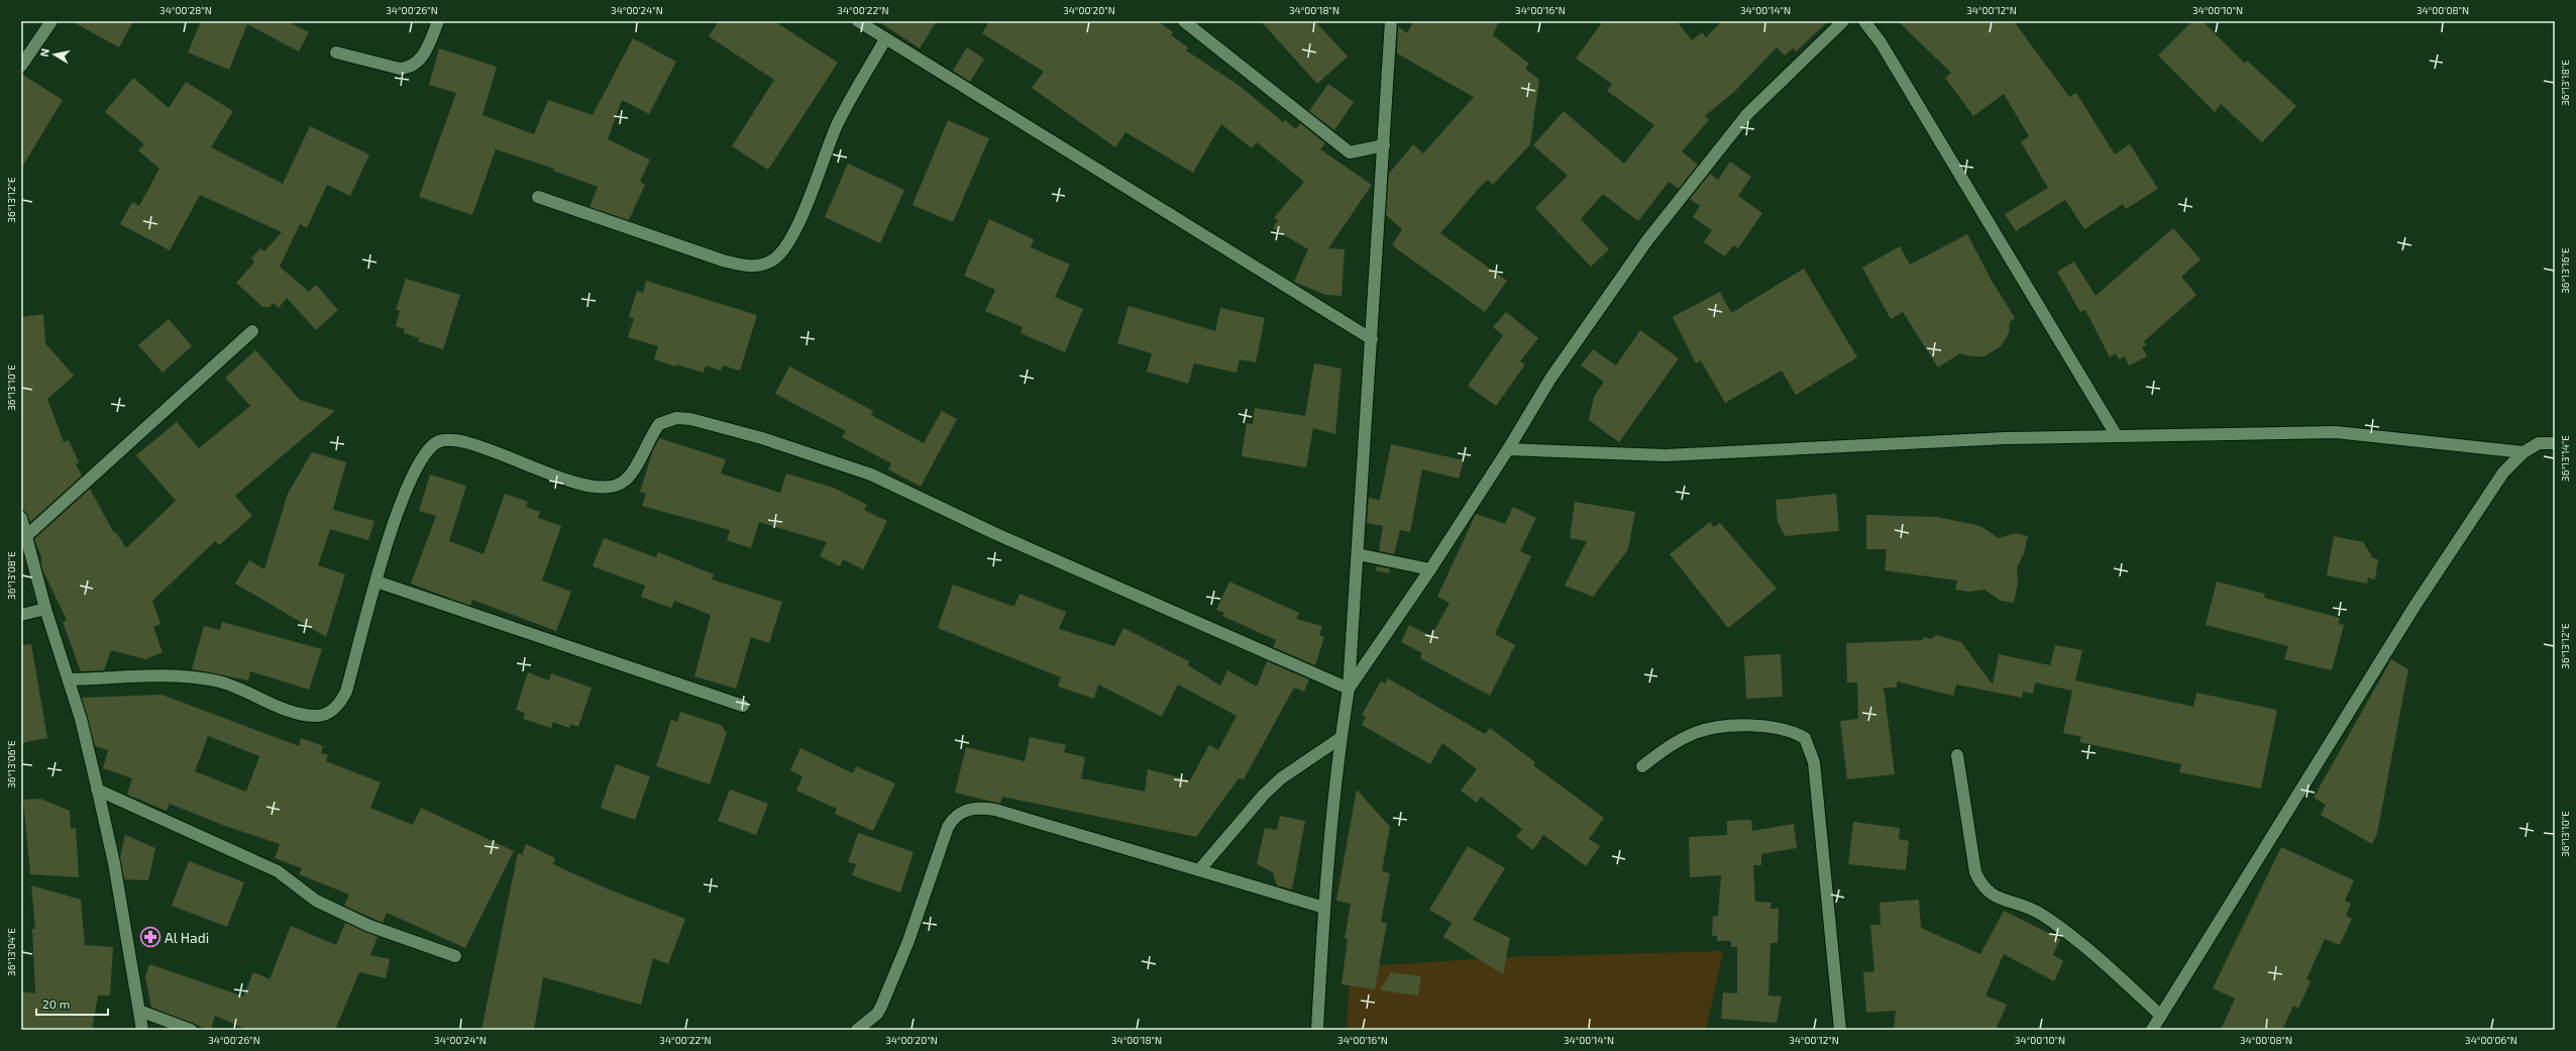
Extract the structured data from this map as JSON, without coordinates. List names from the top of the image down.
{
  "places": {
    "pharmacy": ["Al Hadi"]
  },
  "scale_bar": "20 m",
  "north": "left",
  "coordinates": [
    "34°00'28\"N",
    "34°00'26\"N",
    "34°00'24\"N",
    "34°00'22\"N",
    "34°00'20\"N",
    "34°00'18\"N",
    "34°00'16\"N",
    "34°00'14\"N",
    "34°00'12\"N",
    "34°00'10\"N",
    "34°00'08\"N",
    "36°13'18\"E",
    "36°13'12\"E",
    "36°13'16\"E",
    "36°13'10\"E",
    "36°13'14\"E",
    "36°13'08\"E",
    "36°13'06\"E",
    "36°13'04\"E",
    "34°00'06\"N"
  ]
}
